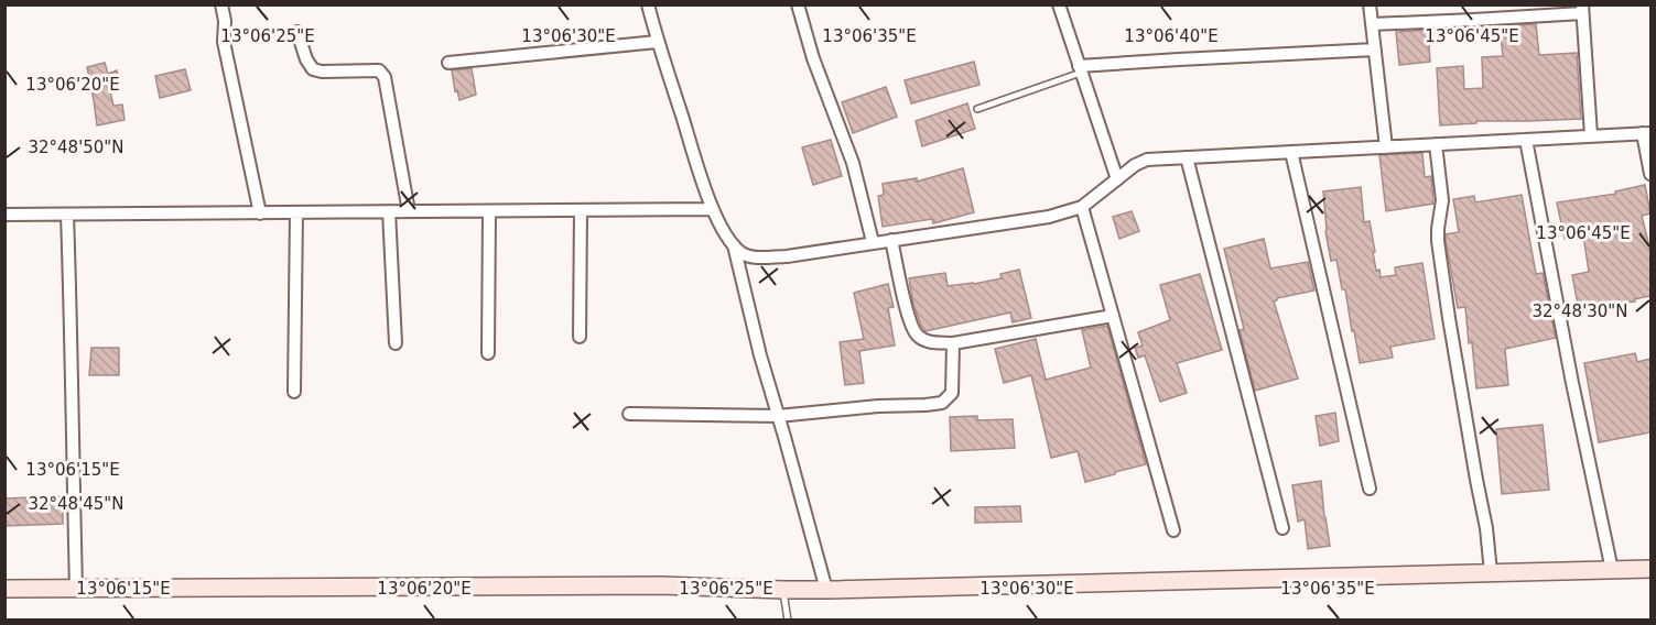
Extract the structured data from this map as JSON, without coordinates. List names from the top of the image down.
{
  "coordinates": [
    "13°06'25\"E",
    "13°06'30\"E",
    "13°06'35\"E",
    "13°06'40\"E",
    "13°06'45\"E",
    "13°06'20\"E",
    "32°48'50\"N",
    "32°48'30\"N",
    "13°06'15\"E",
    "32°48'45\"N"
  ]
}
